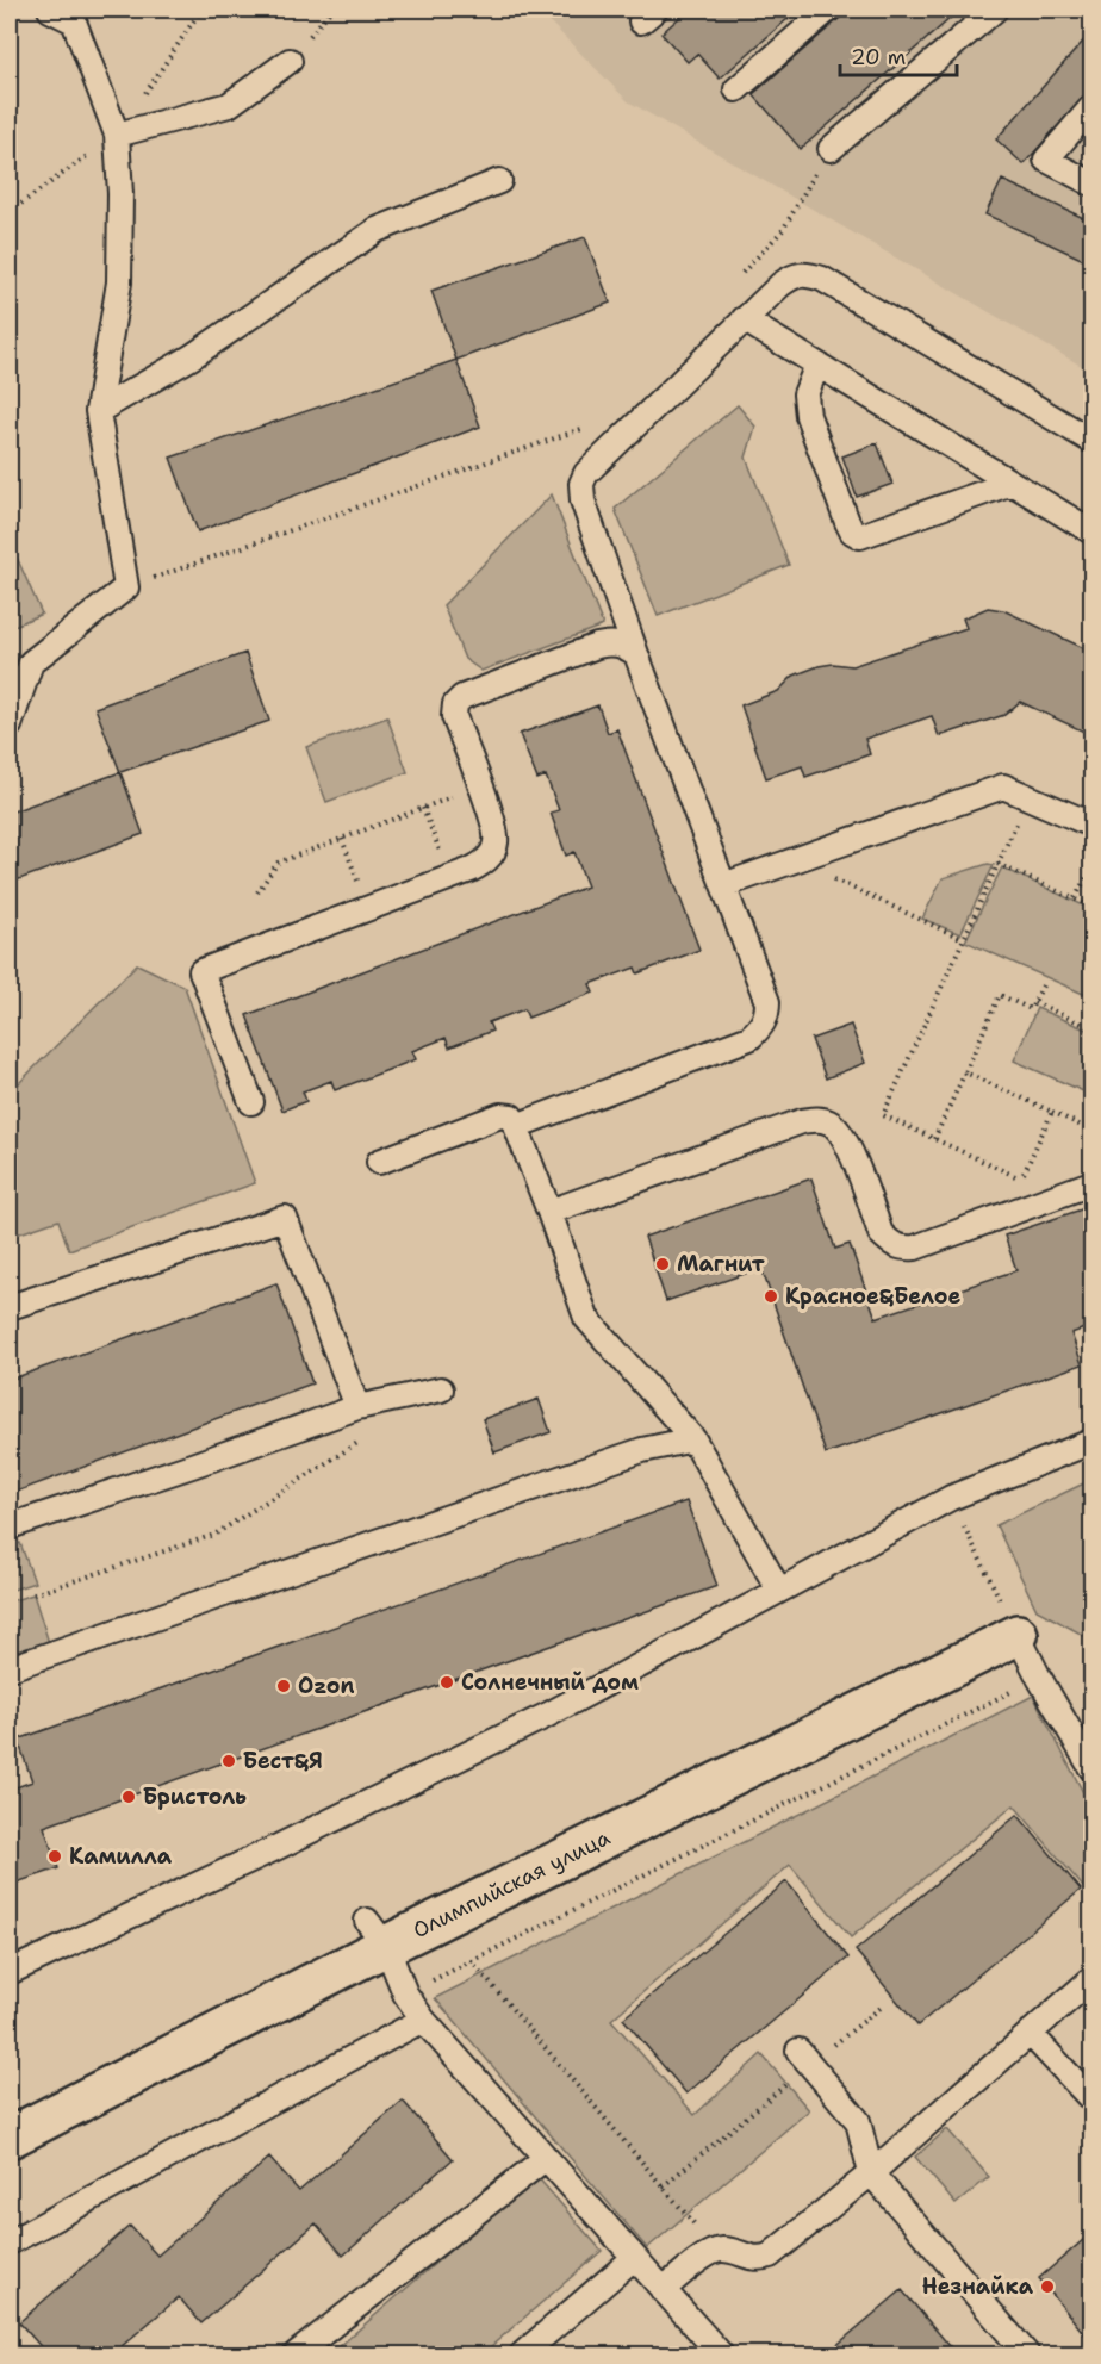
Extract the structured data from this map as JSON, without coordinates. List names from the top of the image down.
{
  "streets": {
    "street": ["Олимпийская улица"]
  },
  "places": [
    "Магнит",
    "Красное&Белое",
    "Солнечный дом",
    "Ozon",
    "Бест&Я",
    "Бристоль",
    "Камилла",
    "Незнайка"
  ],
  "scale_bar": "20 m"
}
